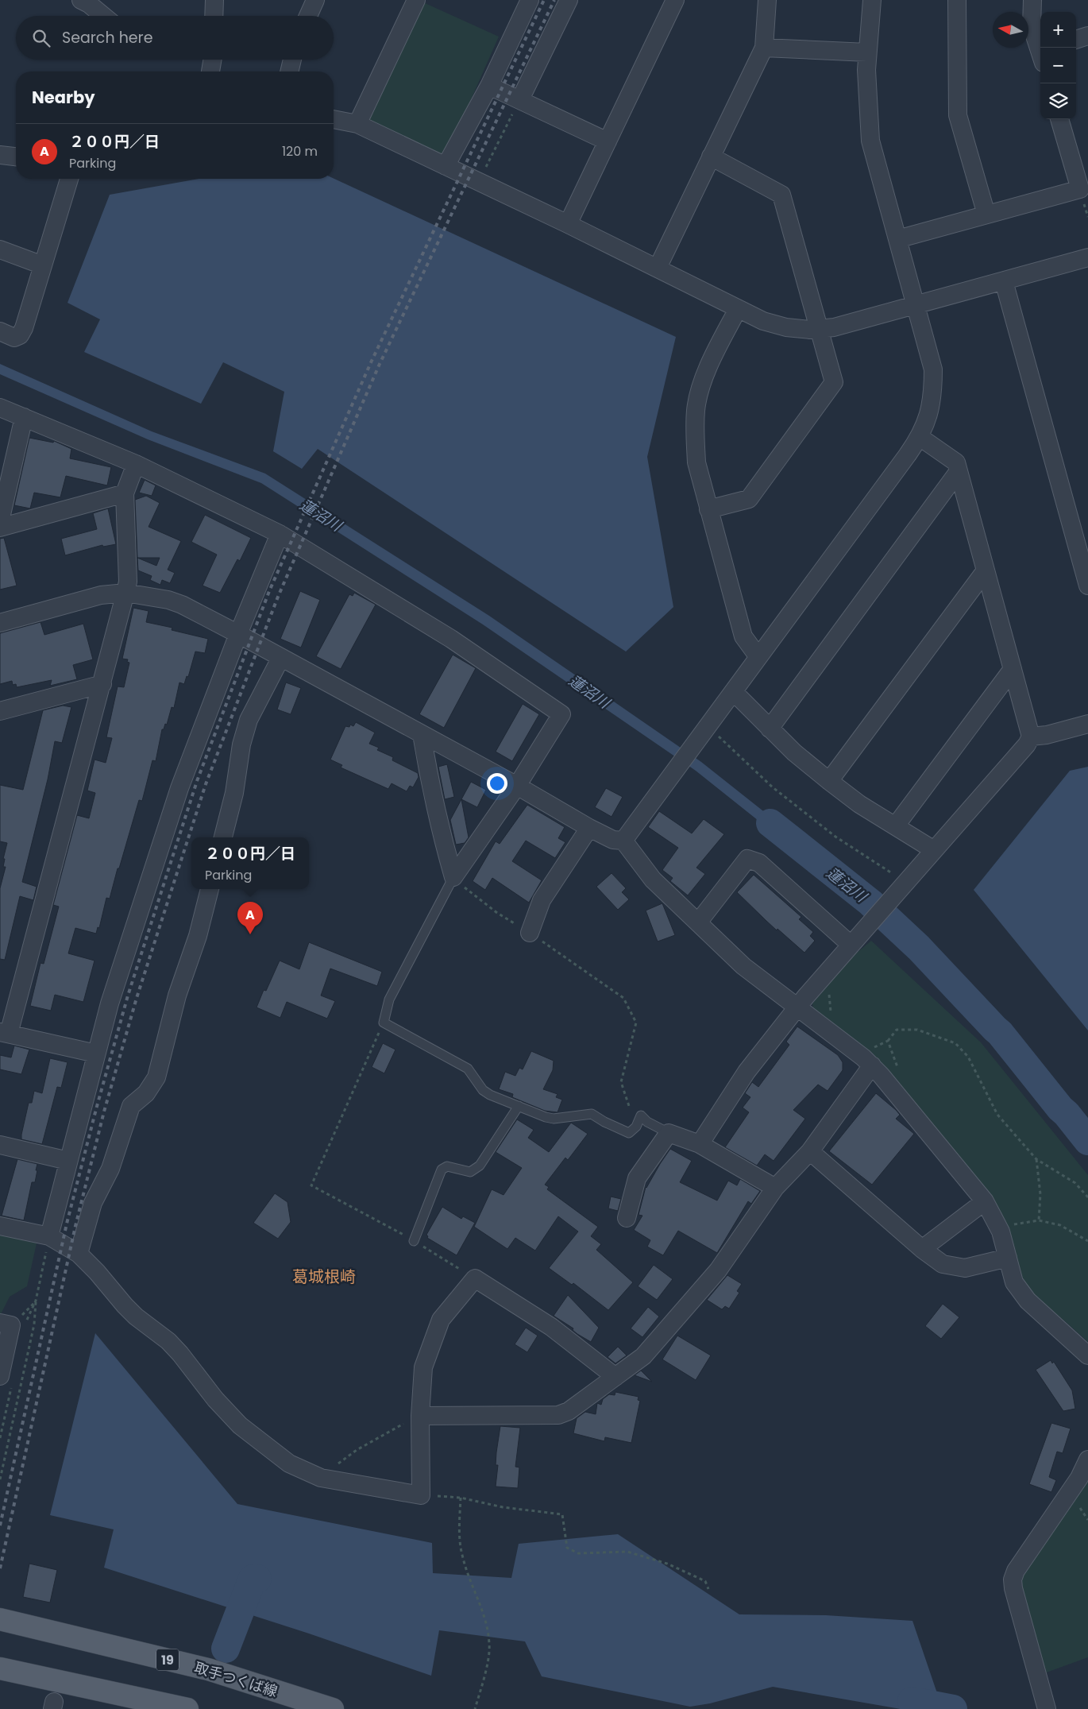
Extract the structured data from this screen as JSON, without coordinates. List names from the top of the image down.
{
  "streets": {
    "main road": ["19", "取手つくば線"]
  },
  "districts": ["葛城根崎"],
  "water": ["蓮沼川"],
  "north": "left",
  "page": {
    "map_buttons": ["+", "−"],
    "search": "Search here",
    "heading": "Nearby",
    "list": [
      {
        "mark": "A",
        "name": "２００円／日",
        "note": "Parking",
        "value": "120 m"
      }
    ],
    "popup": ["２００円／日", "Parking"],
    "pins": "A"
  }
}
